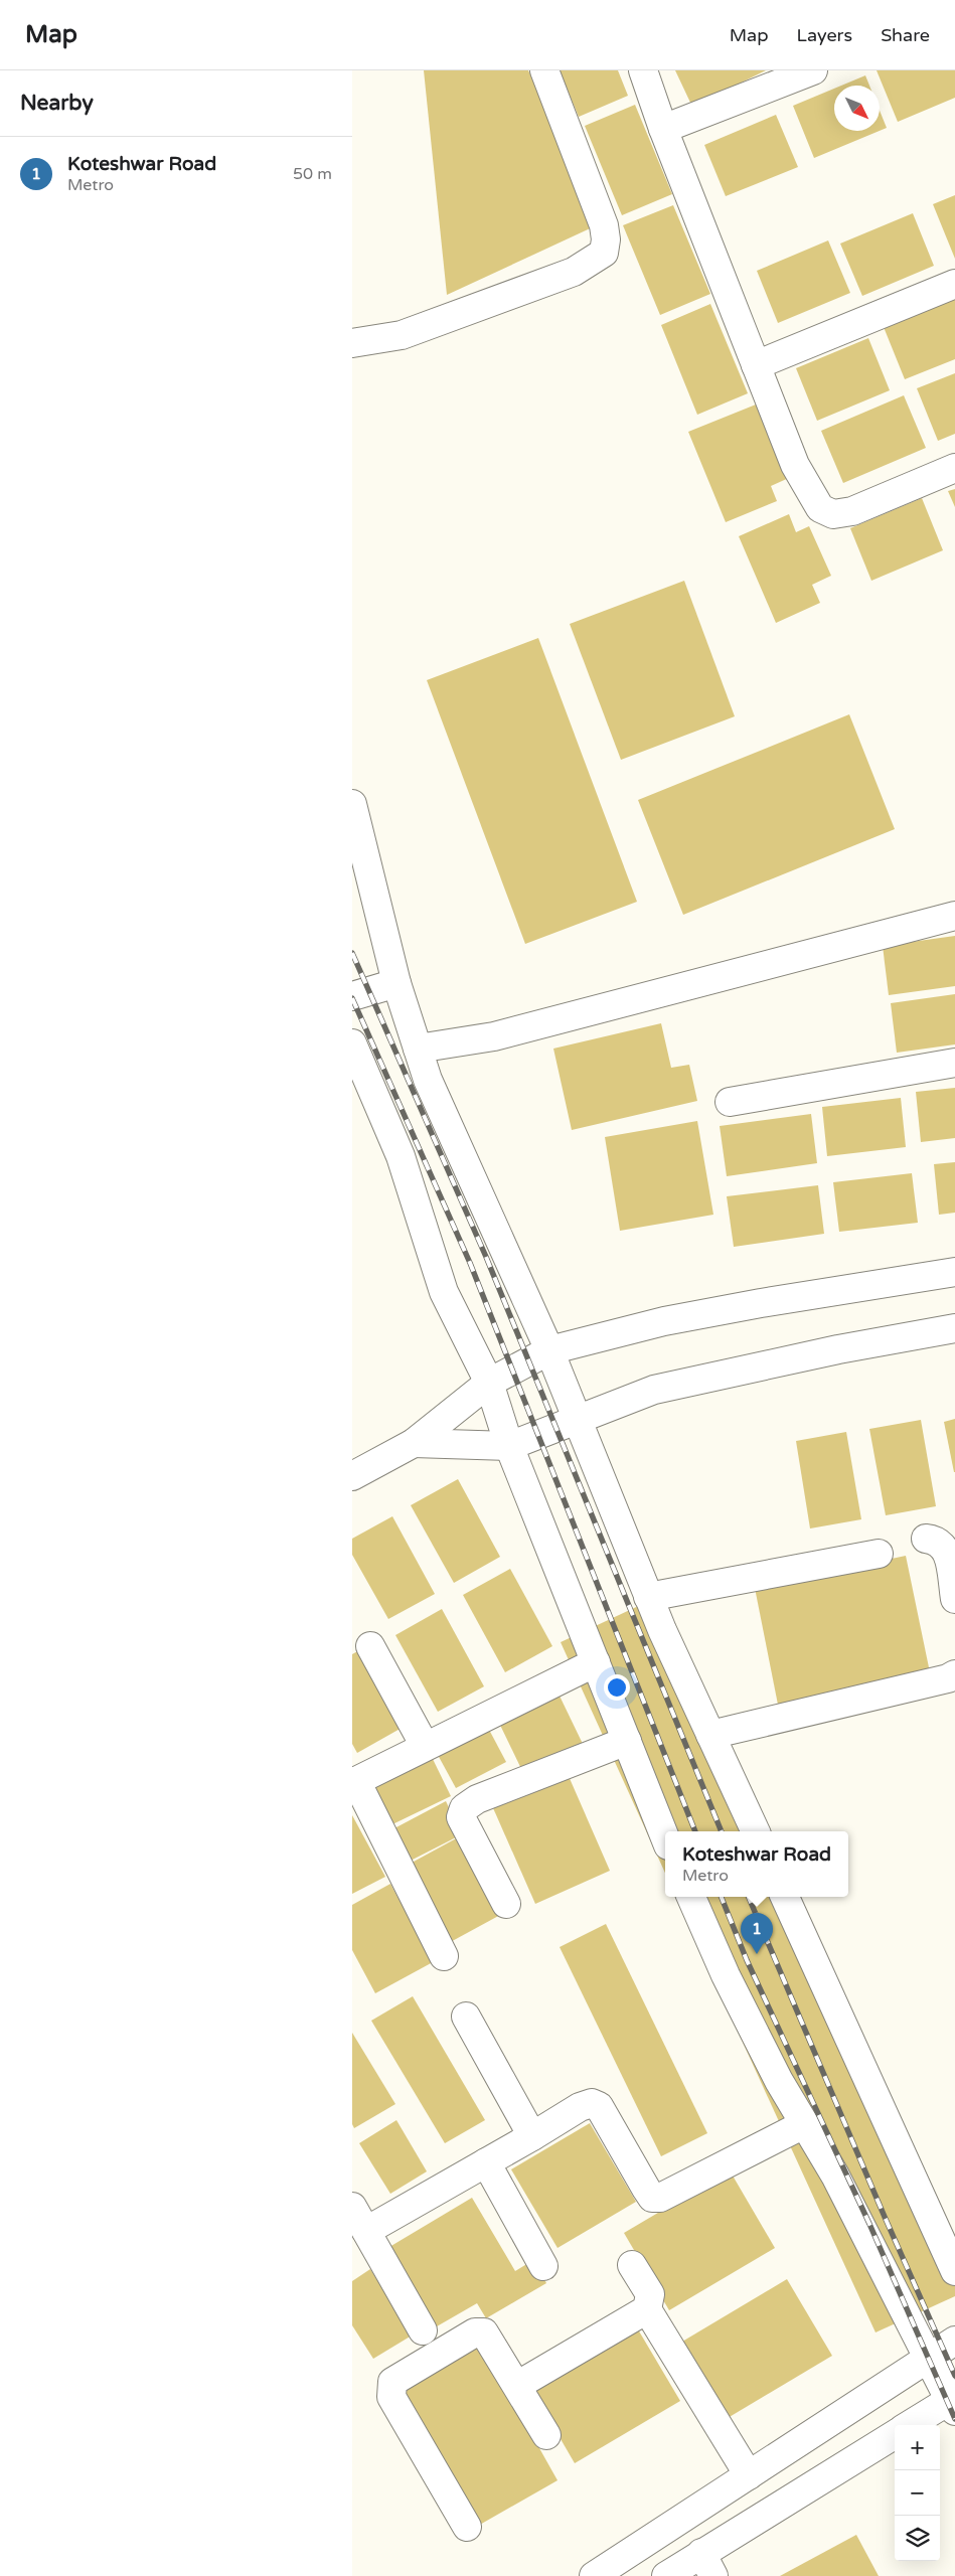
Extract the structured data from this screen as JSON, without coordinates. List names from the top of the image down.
{
  "north": "bottom right",
  "page": {
    "header": "Map",
    "nav": ["Map", "Layers", "Share"],
    "heading": "Nearby",
    "list": [
      {
        "mark": "1",
        "name": "Koteshwar Road",
        "note": "Metro",
        "value": "50 m"
      }
    ],
    "popup": ["Koteshwar Road", "Metro"],
    "pins": "1",
    "map_buttons": ["+", "−"]
  }
}
